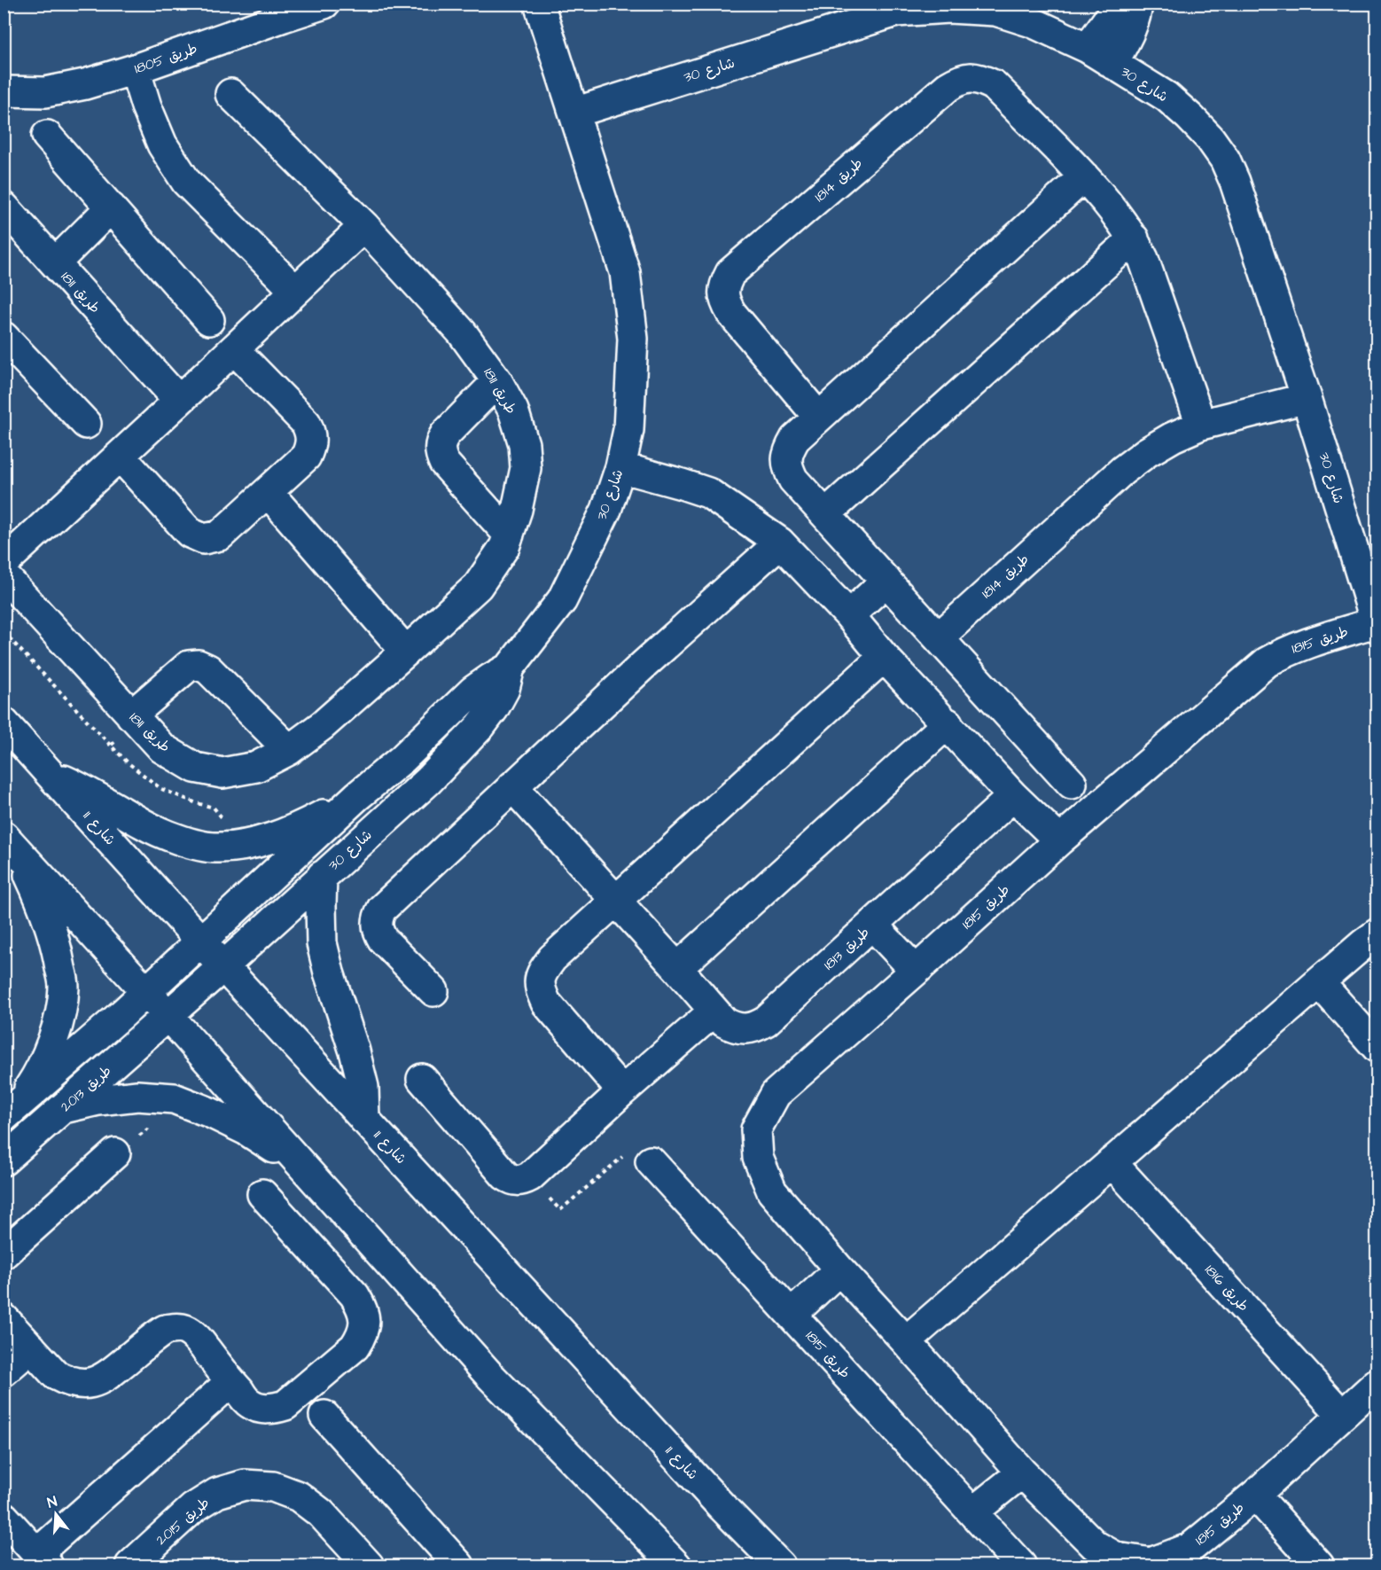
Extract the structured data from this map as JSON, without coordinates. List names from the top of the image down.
{
  "streets": {
    "street": [
      "طريق 1805",
      "شارع 30",
      "طريق 1814",
      "طريق 1811",
      "طريق 1815",
      "شارع 11",
      "طريق 1813",
      "طريق 2013",
      "طريق 1816",
      "طريق 2015"
    ]
  },
  "crossings": [
    ["شارع 30", "طريق 1814"],
    ["شارع 30", "طريق 1815"],
    ["شارع 30", "شارع 11"],
    ["شارع 30", "طريق 2013"],
    ["طريق 1815", "طريق 1816"]
  ],
  "north": "top"
}
